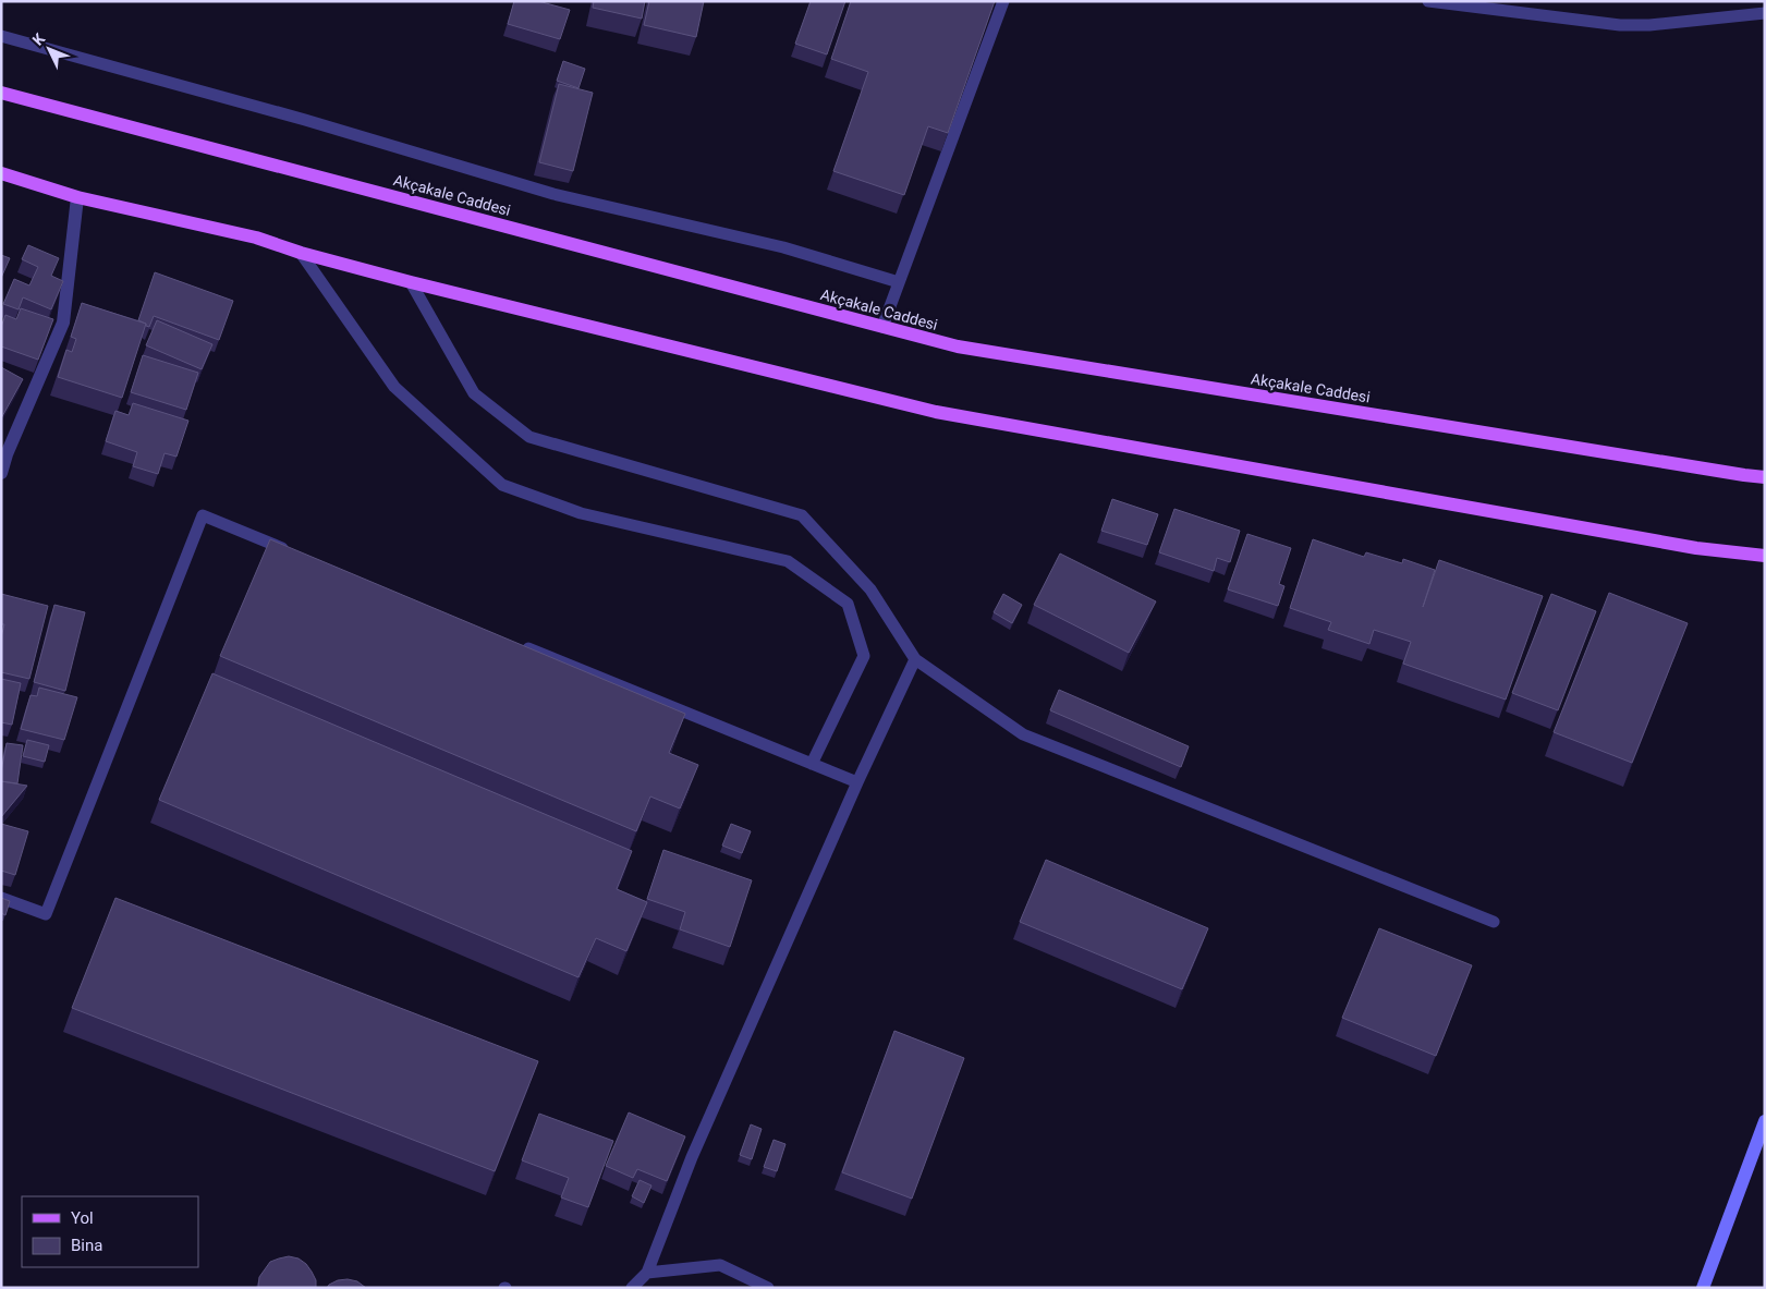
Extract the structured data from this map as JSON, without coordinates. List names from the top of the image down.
{
  "streets": {
    "main road": ["Akçakale Caddesi"]
  },
  "legend": ["Yol", "Bina"],
  "north": "top left"
}
